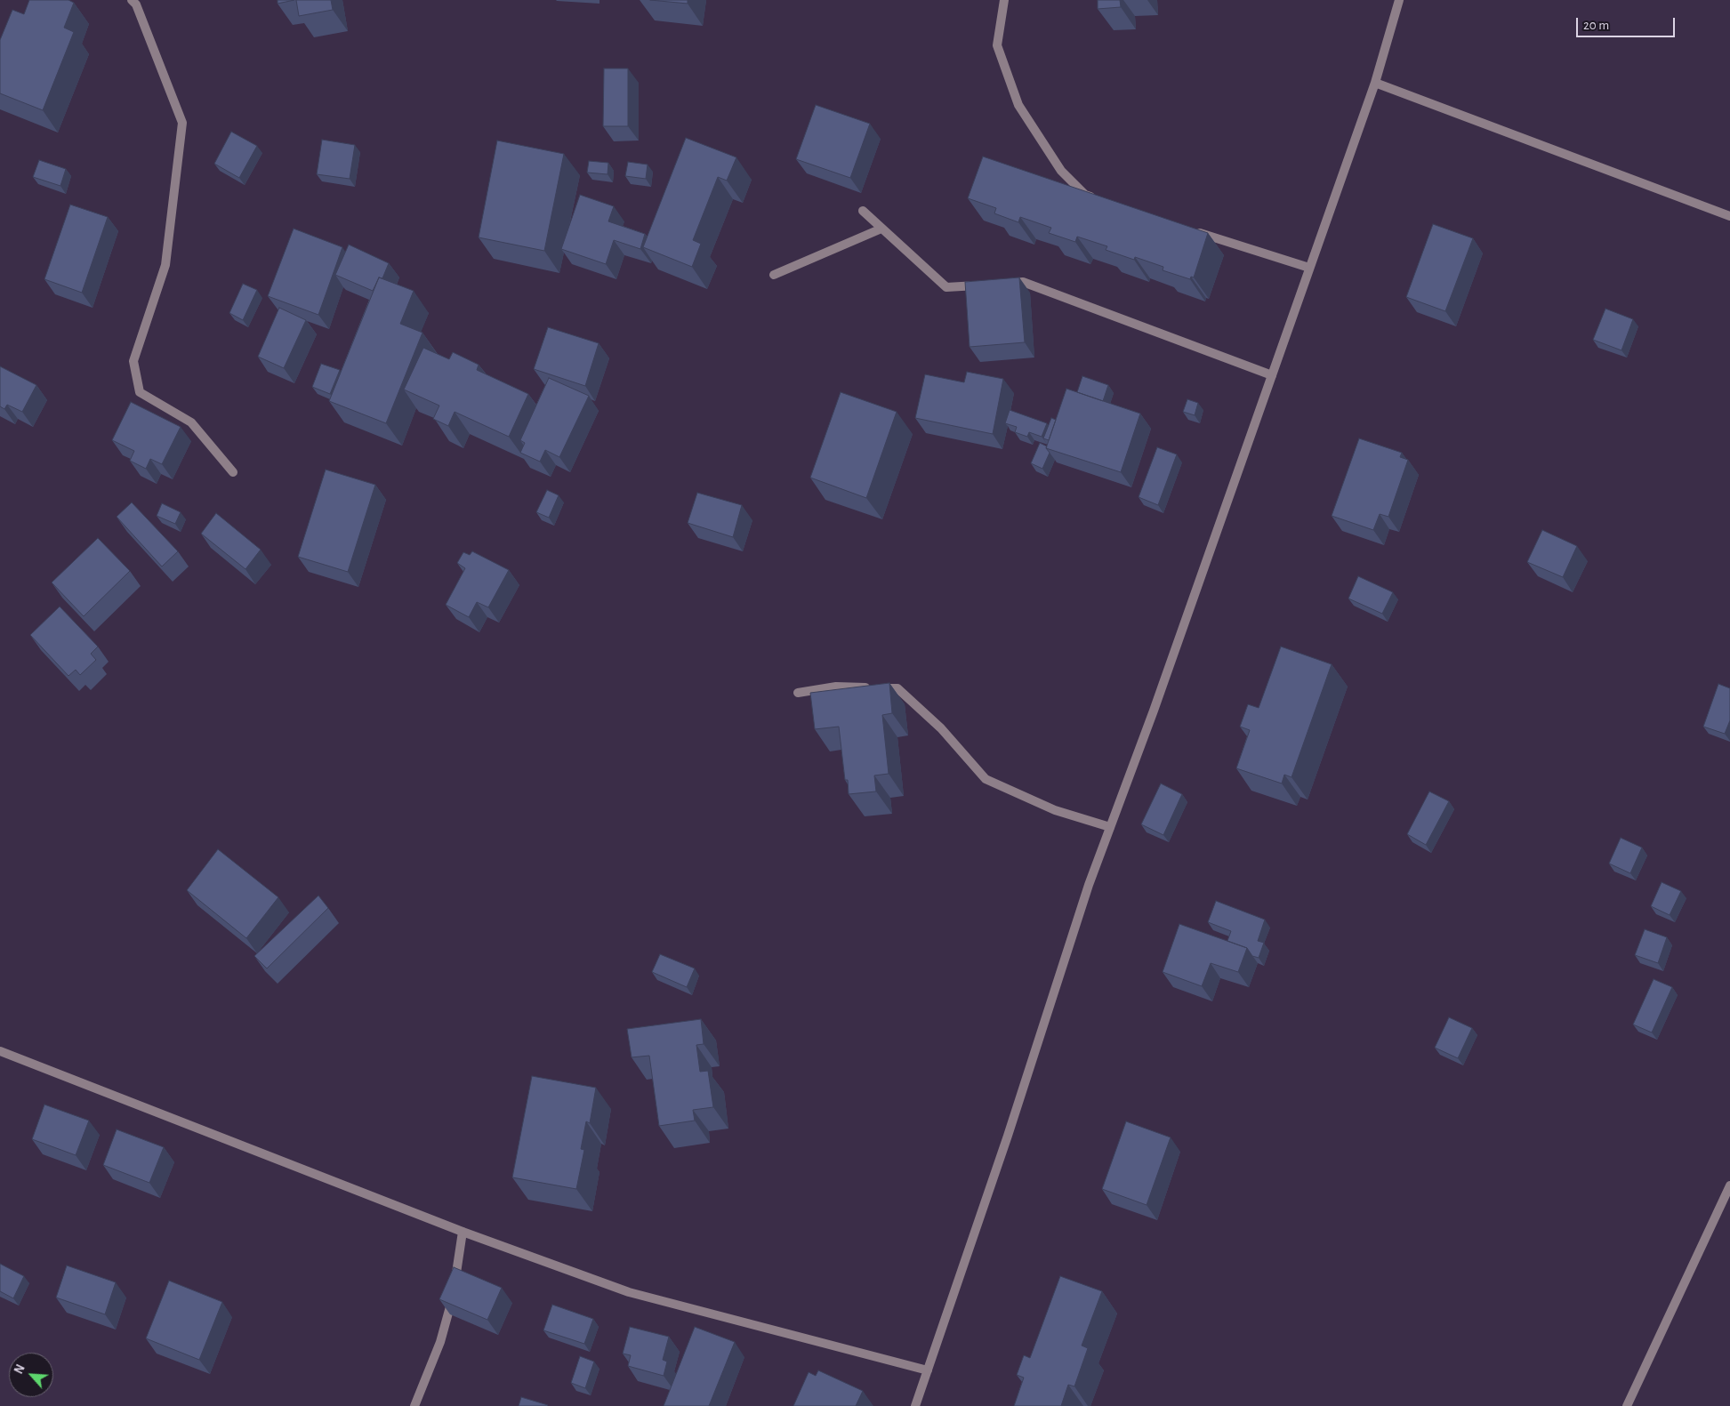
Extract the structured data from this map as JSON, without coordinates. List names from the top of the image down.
{
  "scale_bar": "20 m",
  "north": "top left"
}
